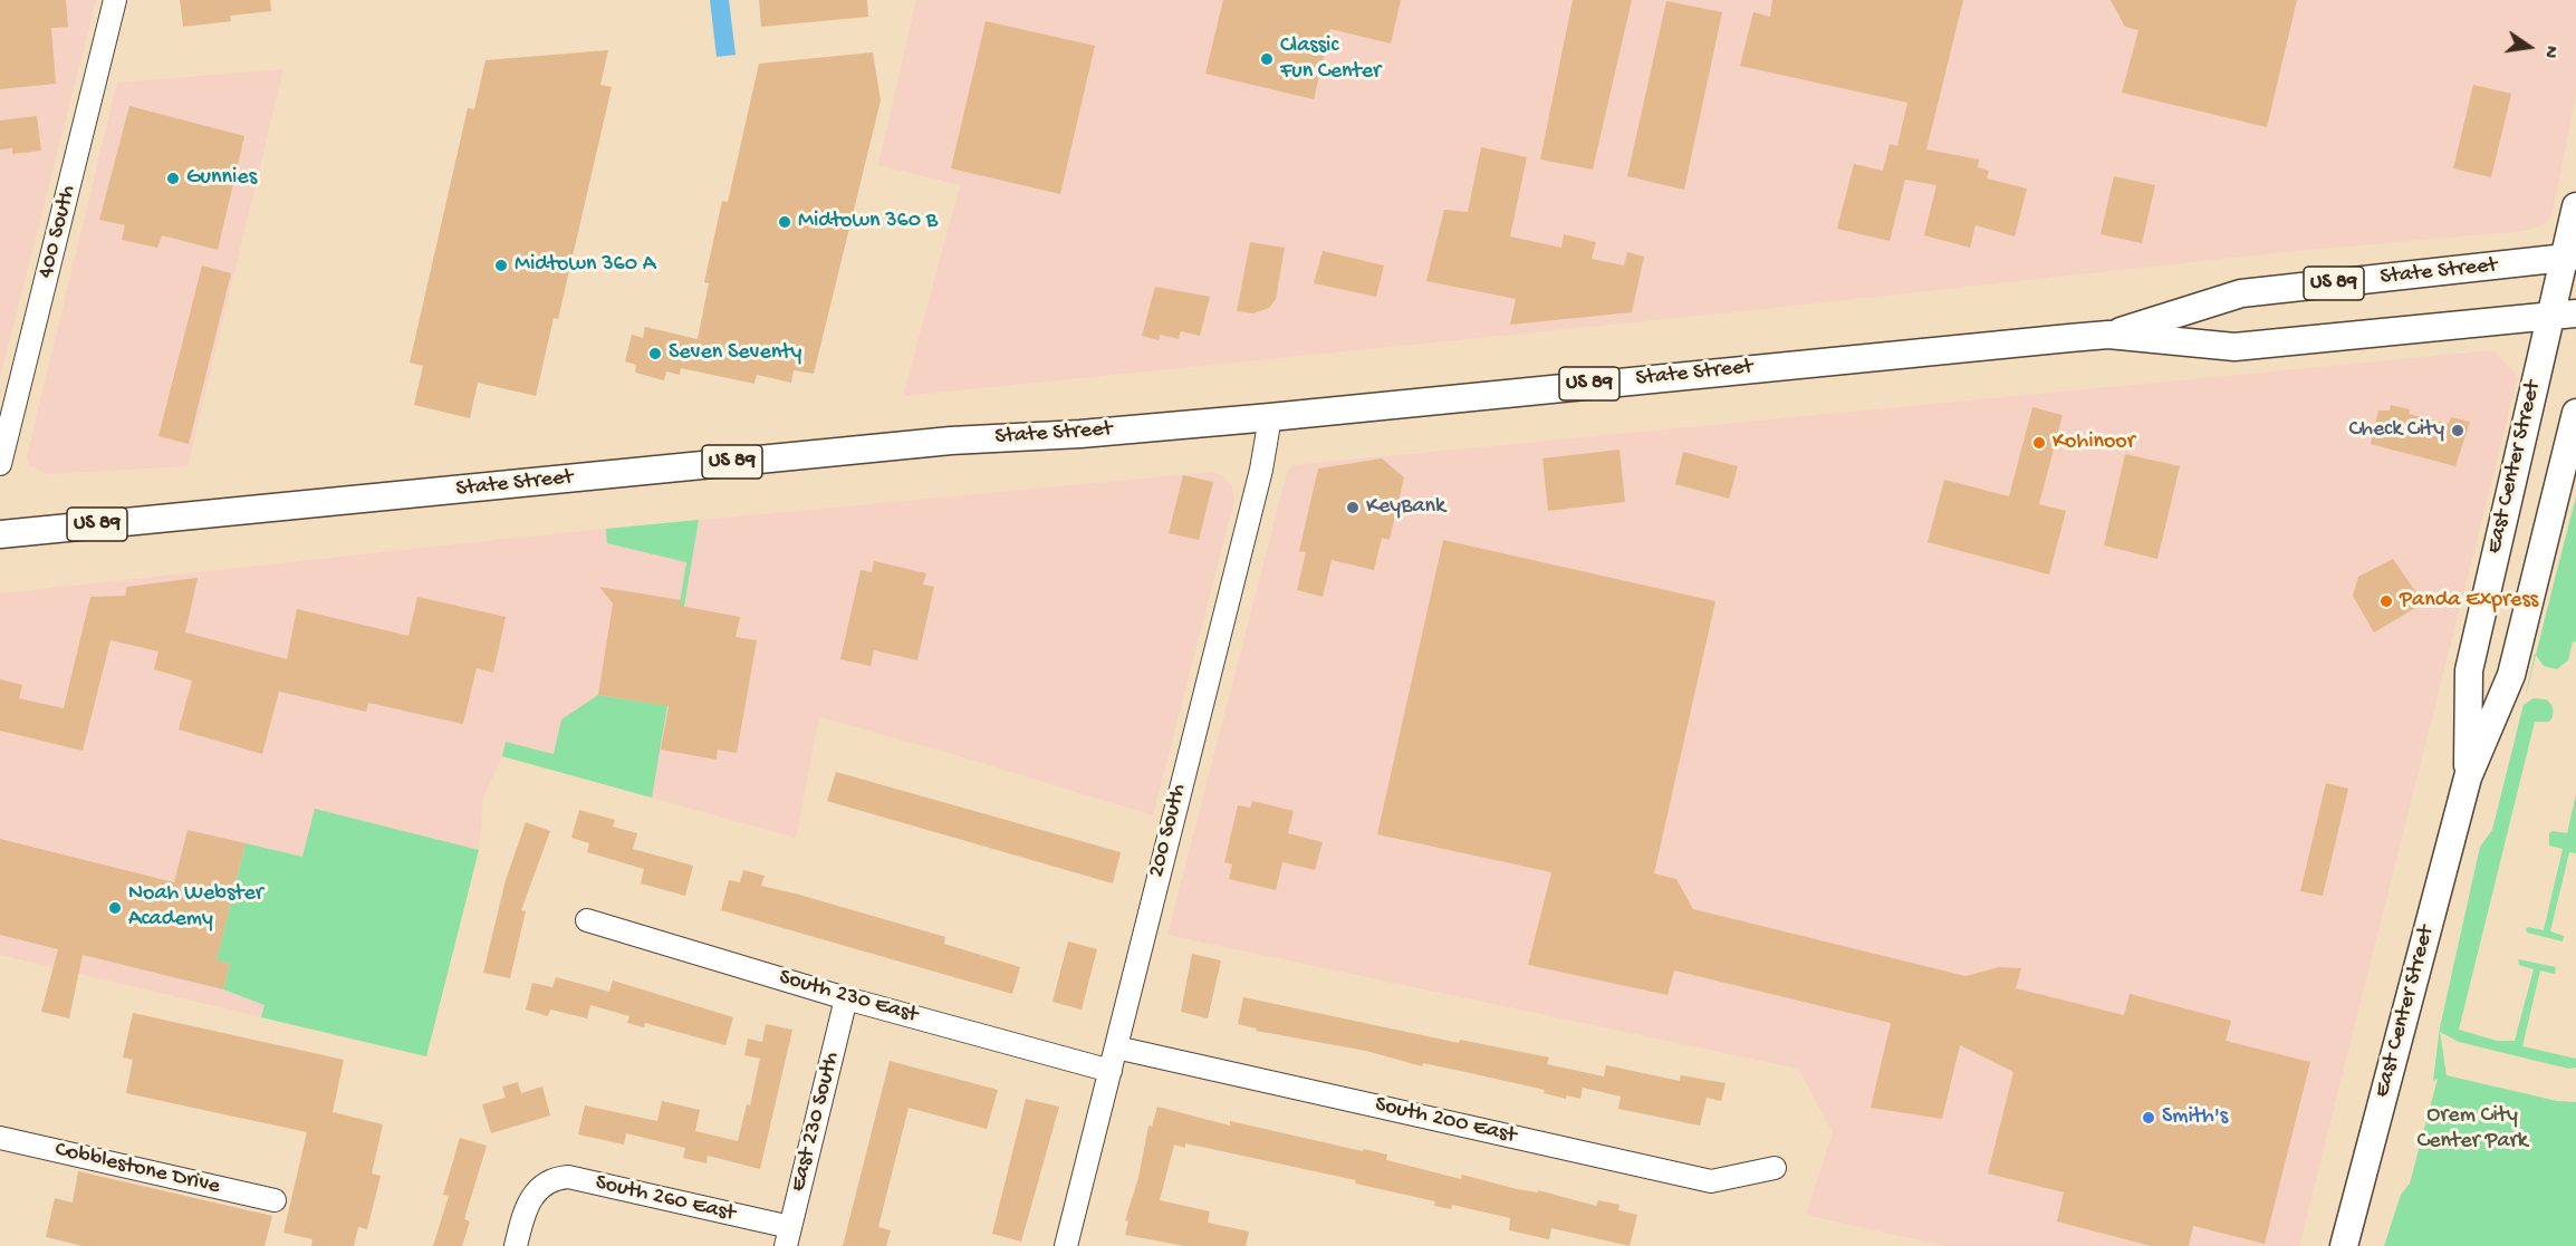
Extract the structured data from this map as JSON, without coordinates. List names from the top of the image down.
{
  "streets": {
    "main road": ["State Street", "US 89", "East Center Street"],
    "street": [
      "400 South",
      "200 South",
      "South 230 East",
      "South 200 East",
      "East 230 South",
      "Cobblestone Drive",
      "South 260 East"
    ]
  },
  "crossings": [
    ["State Street", "East Center Street"],
    ["State Street", "200 South"],
    ["200 South", "South 230 East"],
    ["200 South", "South 200 East"],
    ["South 230 East", "East 230 South"],
    ["East 230 South", "South 260 East"]
  ],
  "parks": ["Orem City Center Park"],
  "places": [
    "Classic Fun Center",
    "Gunnies",
    "Midtown 360 B",
    "Midtown 360 A",
    "Seven Seventy",
    "Check City",
    "Kohinoor",
    "KeyBank",
    "Panda Express",
    "Noah Webster Academy",
    "Smith's"
  ],
  "north": "right"
}
